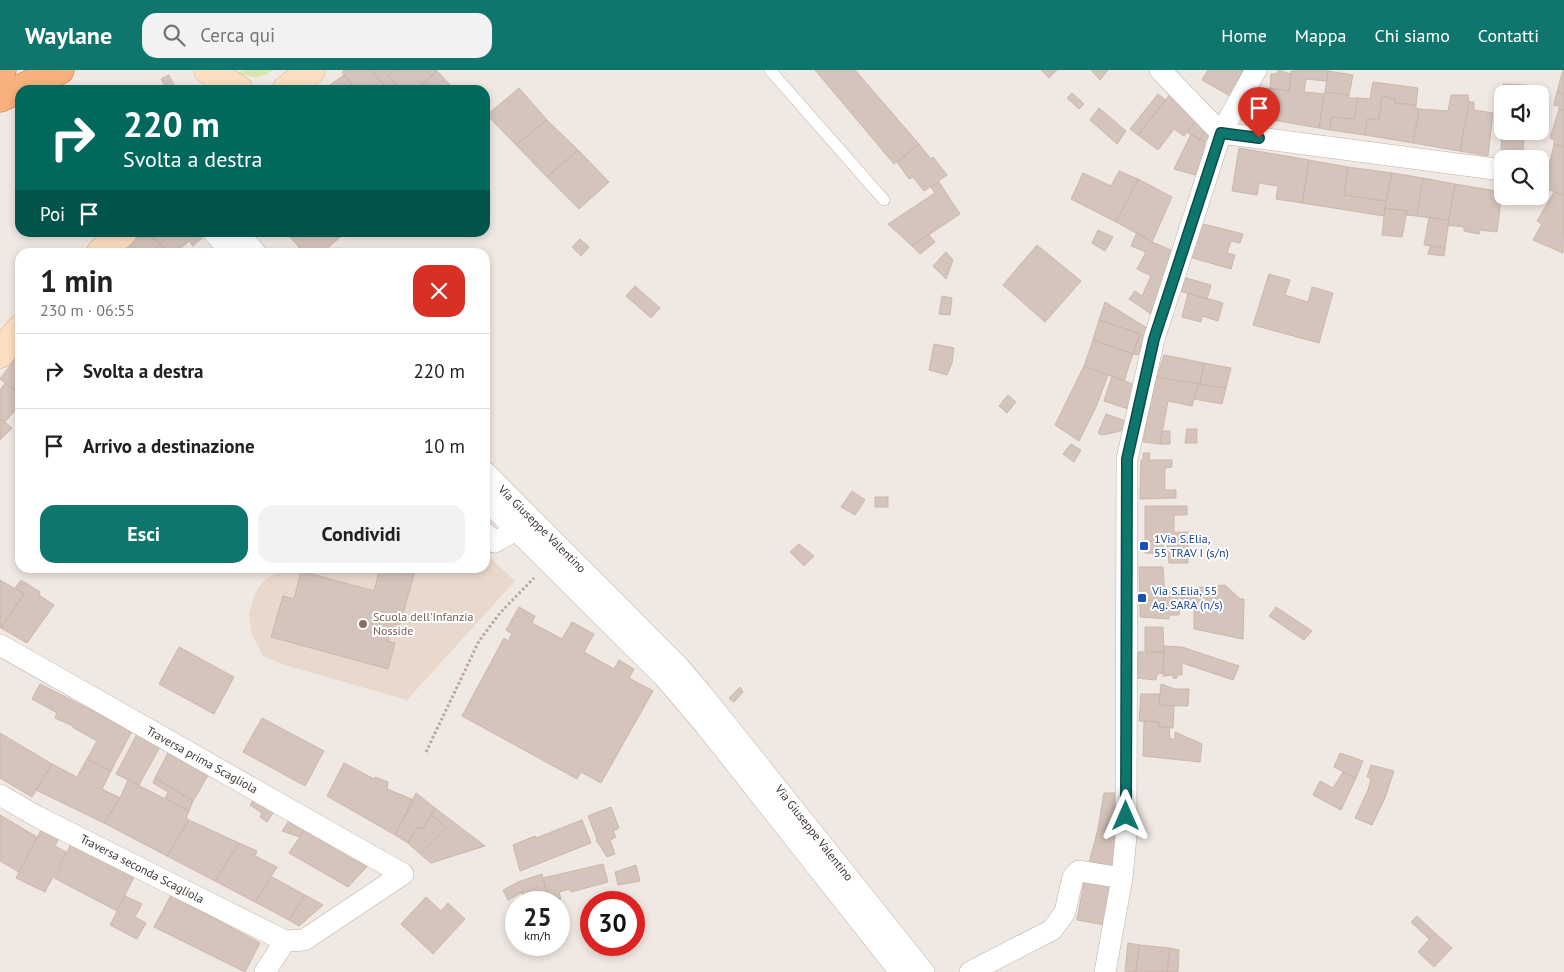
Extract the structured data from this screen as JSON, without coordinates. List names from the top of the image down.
{
  "streets": {
    "street": ["Via Giuseppe Valentino", "Traversa prima Scagliola", "Traversa seconda Scagliola"]
  },
  "crossings": [
    ["Traversa prima Scagliola", "Traversa seconda Scagliola"]
  ],
  "places": {
    "transit": ["1Via S.Elia, 55 TRAV I (s/n)", "Via S.Elia, 55 Ag. SARA (n/s)"],
    "other": ["Scuola dell'Infanzia Nosside"]
  },
  "page": {
    "header": "Waylane",
    "search": "Cerca qui",
    "nav": [
      "Home",
      "Mappa",
      "Chi siamo",
      "Contatti"
    ],
    "turn": ["220 m", "Svolta a destra"],
    "then": "Poi",
    "heading": ["1 min", "230 m · 06:55"],
    "list": [
      {
        "name": "Svolta a destra",
        "value": "220 m"
      },
      {
        "name": "Arrivo a destinazione",
        "value": "10 m"
      }
    ],
    "buttons": ["Esci", "Condividi"],
    "speed": "25 km/h",
    "limit": "30"
  }
}
